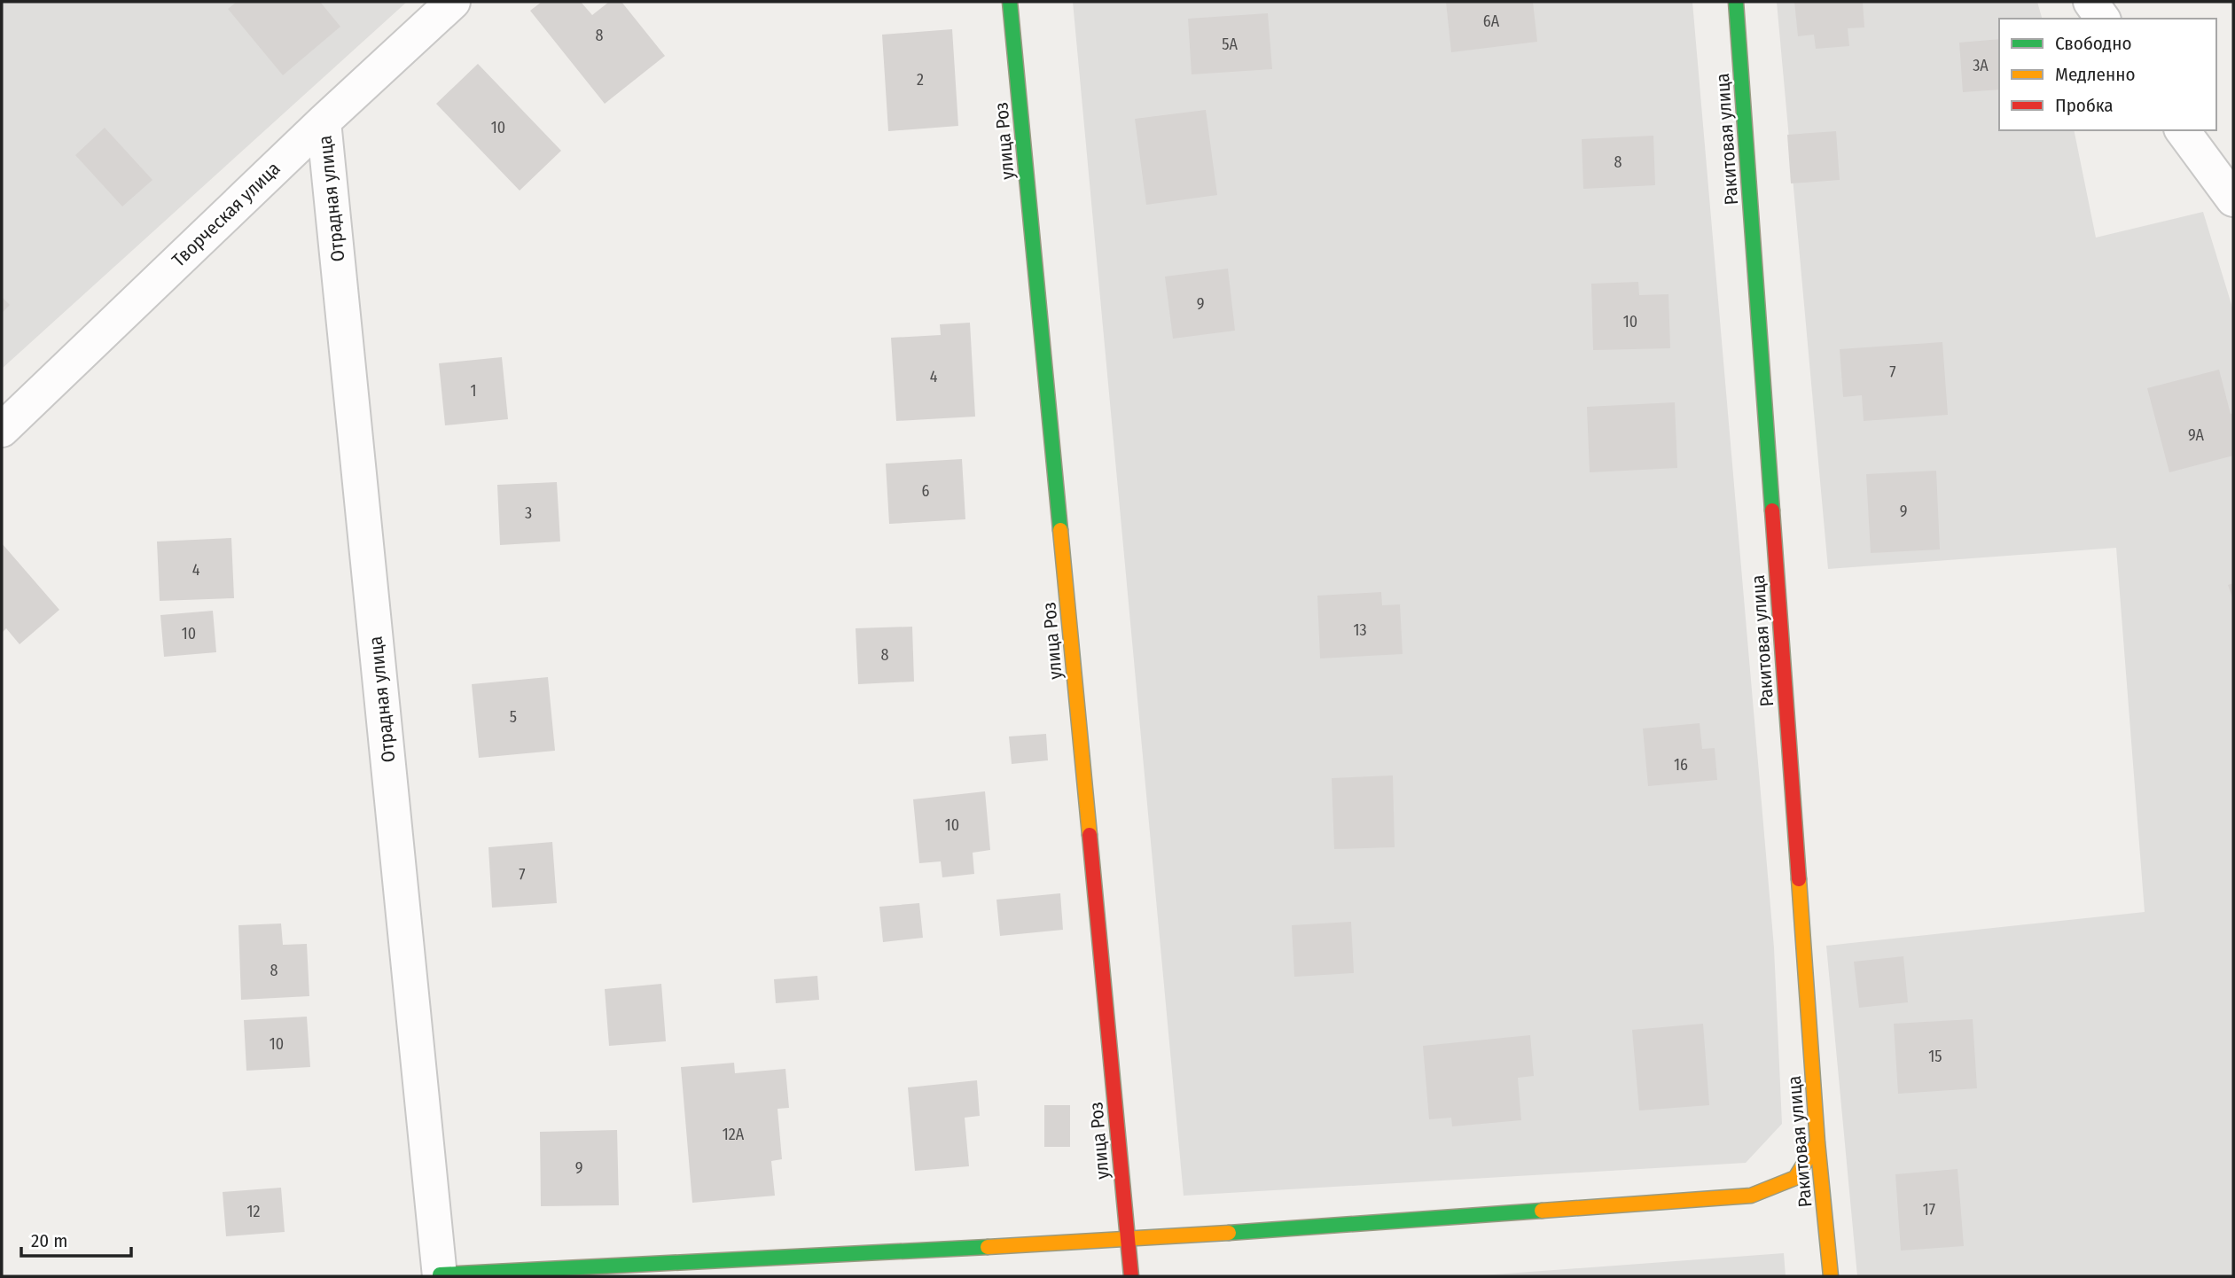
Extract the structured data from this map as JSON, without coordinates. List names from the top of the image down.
{
  "streets": {
    "street": [
      "Ракитовая улица",
      "улица Роз",
      "Отрадная улица",
      "Творческая улица"
    ]
  },
  "crossings": [
    ["Отрадная улица", "Творческая улица"]
  ],
  "house_numbers": [
    "6А",
    "8",
    "5А",
    "3А",
    "2",
    "10",
    "8",
    "9",
    "10",
    "7",
    "4",
    "1",
    "9А",
    "6",
    "9",
    "3",
    "4",
    "13",
    "10",
    "8",
    "5",
    "16",
    "10",
    "7",
    "8",
    "10",
    "15",
    "12А",
    "9",
    "17",
    "12"
  ],
  "legend": ["Свободно", "Медленно", "Пробка"],
  "scale_bar": "20 m"
}
